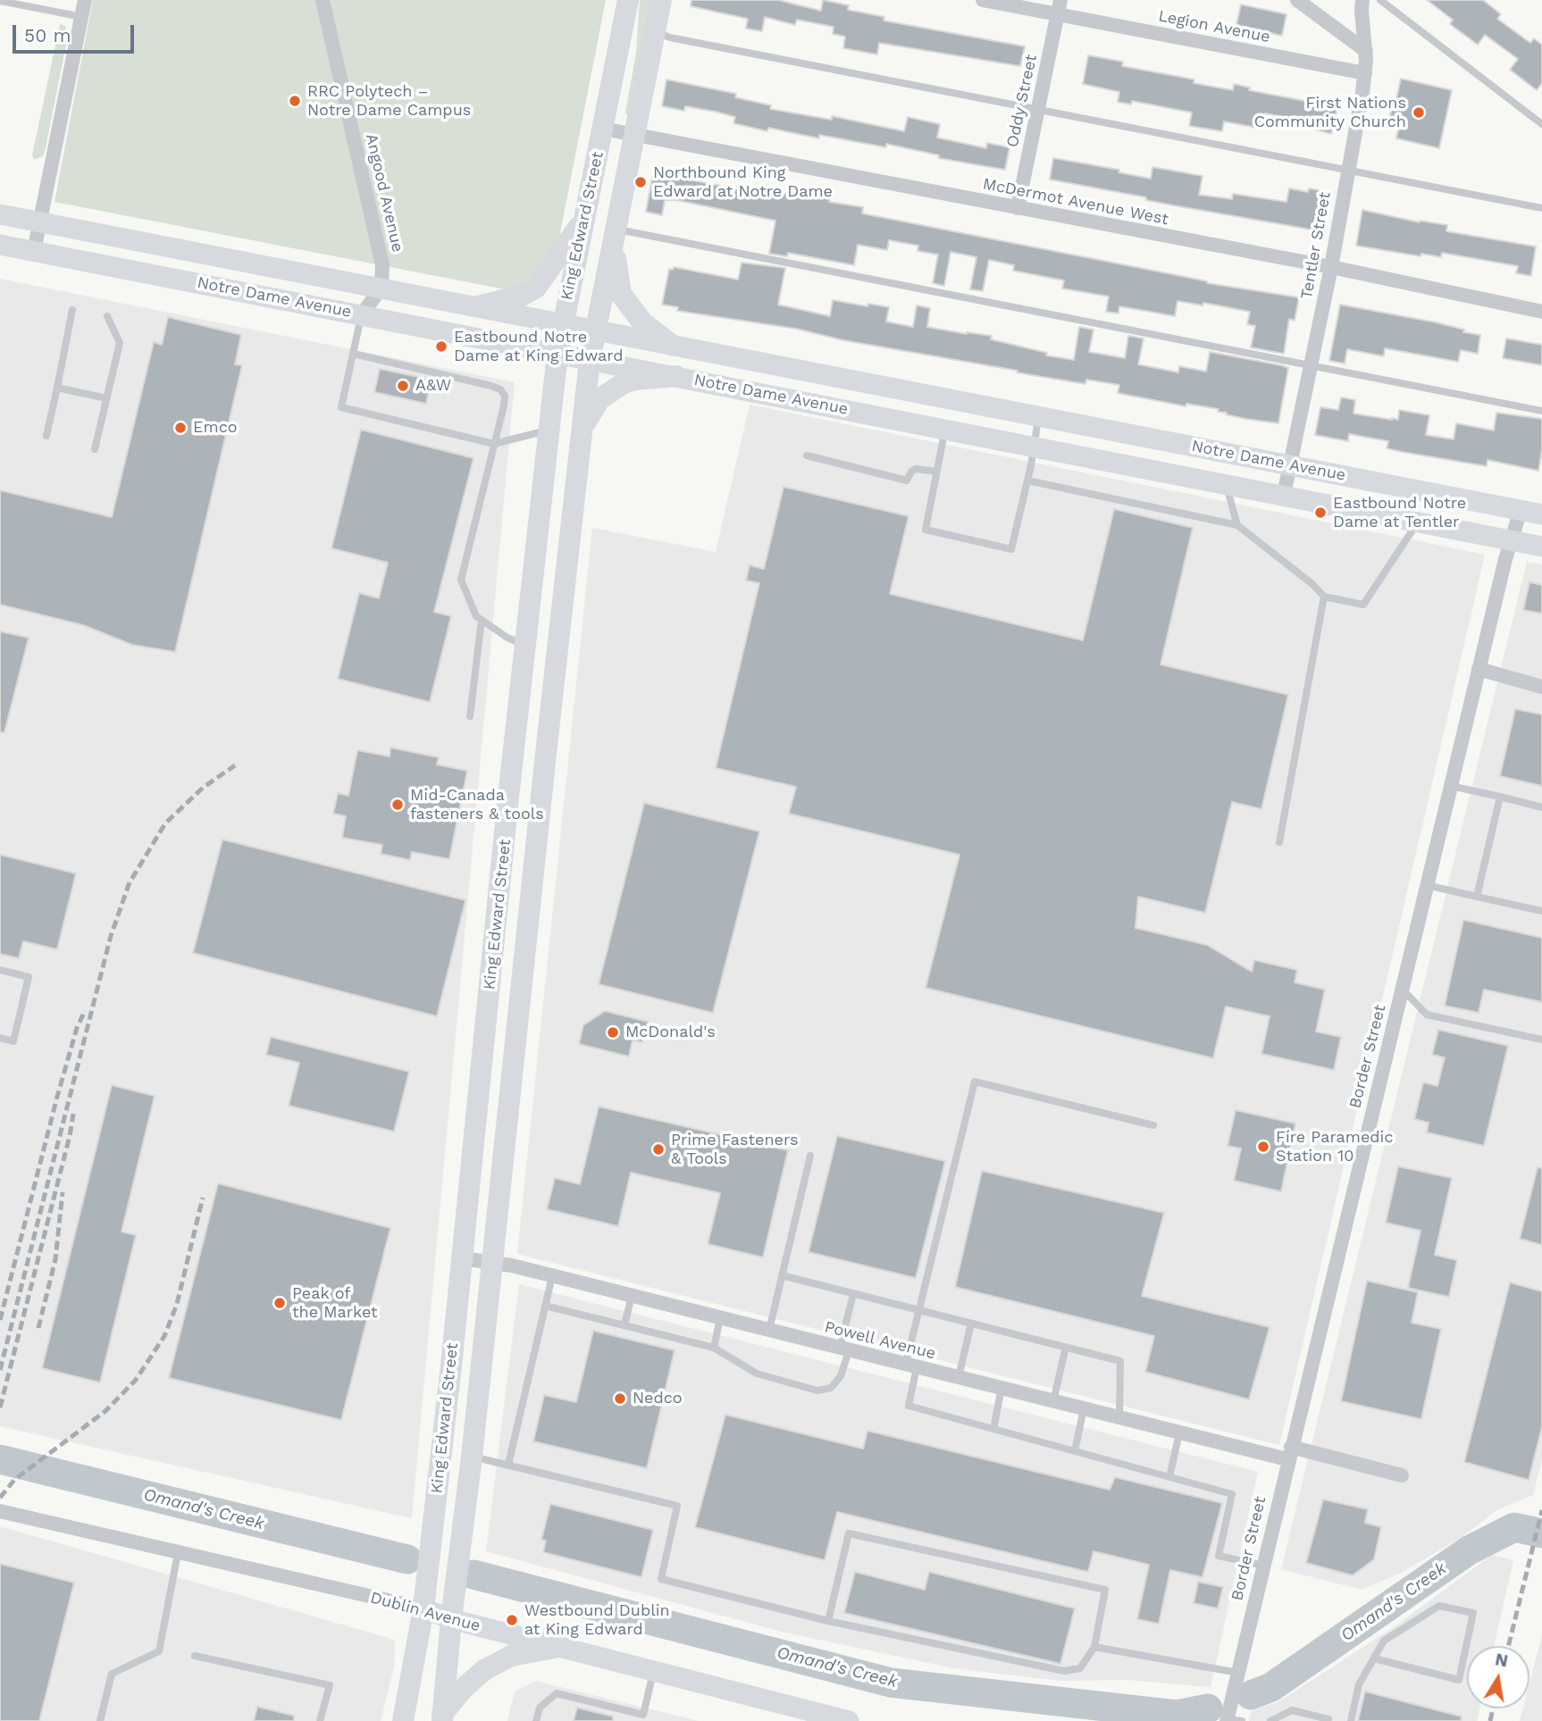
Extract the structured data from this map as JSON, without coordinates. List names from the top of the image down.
{
  "streets": {
    "main road": ["King Edward Street", "Notre Dame Avenue", "Dublin Avenue"],
    "street": [
      "Legion Avenue",
      "Oddy Street",
      "Angood Avenue",
      "McDermot Avenue West",
      "Tentler Street",
      "Border Street",
      "Powell Avenue"
    ]
  },
  "crossings": [
    ["Legion Avenue", "Oddy Street"],
    ["Legion Avenue", "Tentler Street"],
    ["Oddy Street", "McDermot Avenue West"],
    ["Angood Avenue", "Notre Dame Avenue"],
    ["McDermot Avenue West", "King Edward Street"],
    ["McDermot Avenue West", "Tentler Street"],
    ["King Edward Street", "Notre Dame Avenue"],
    ["King Edward Street", "Powell Avenue"],
    ["King Edward Street", "Dublin Avenue"],
    ["Tentler Street", "Notre Dame Avenue"],
    ["Notre Dame Avenue", "Border Street"],
    ["Border Street", "Powell Avenue"]
  ],
  "water": ["Omand's Creek"],
  "places": [
    "RRC Polytech – Notre Dame Campus",
    "First Nations Community Church",
    "Northbound King Edward at Notre Dame",
    "Eastbound Notre Dame at King Edward",
    "A&W",
    "Emco",
    "Eastbound Notre Dame at Tentler",
    "Mid-Canada fasteners & tools",
    "McDonald's",
    "Fire Paramedic Station 10",
    "Prime Fasteners & Tools",
    "Peak of the Market",
    "Nedco",
    "Westbound Dublin at King Edward"
  ],
  "scale_bar": "50 m",
  "north": "top"
}
